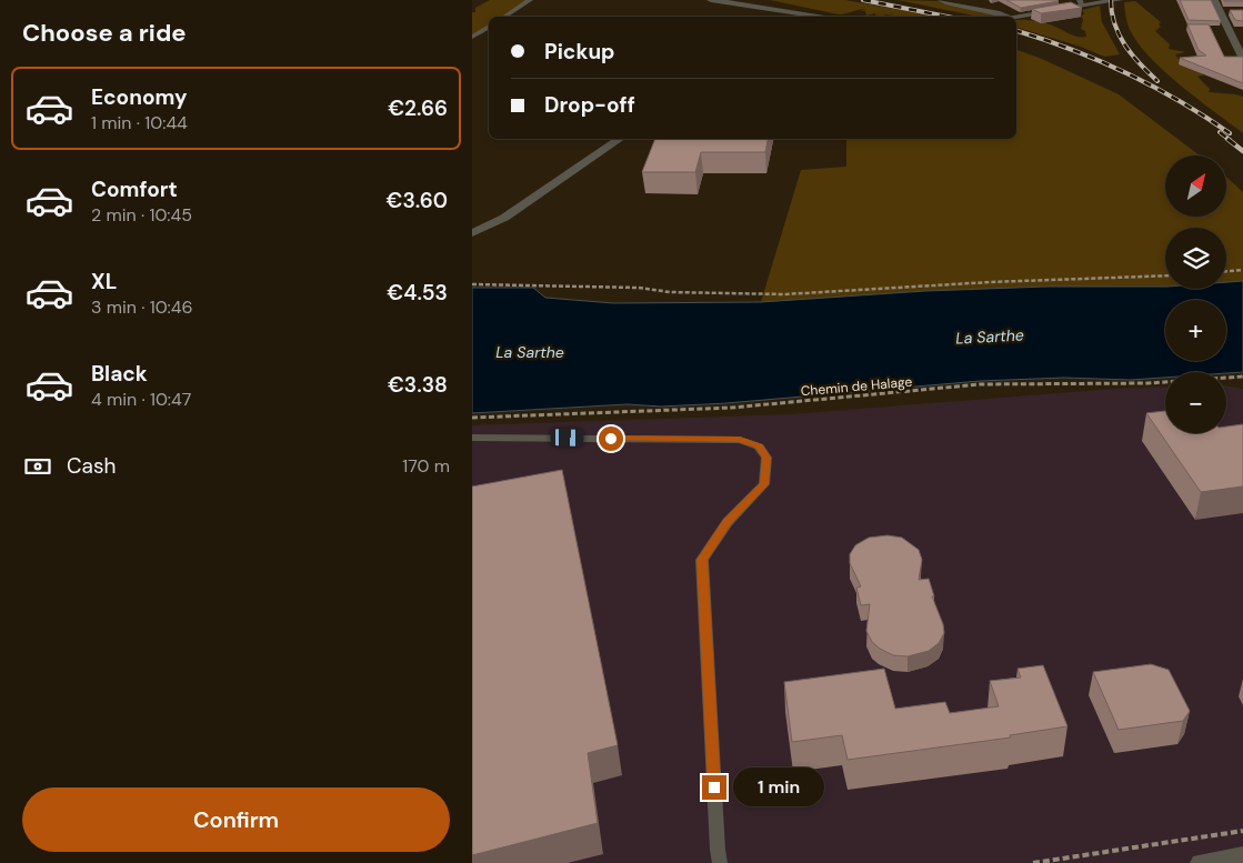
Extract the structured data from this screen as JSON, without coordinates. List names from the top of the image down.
{
  "streets": {
    "path": ["Chemin de Halage"]
  },
  "water": ["La Sarthe"],
  "north": "top right",
  "page": {
    "heading": "Choose a ride",
    "banner": ["Pickup", "Drop-off"],
    "list": [
      {
        "name": "Economy",
        "note": "1 min · 10:44",
        "value": "€2.66"
      },
      {
        "name": "Comfort",
        "note": "2 min · 10:45",
        "value": "€3.60"
      },
      {
        "name": "XL",
        "note": "3 min · 10:46",
        "value": "€4.53"
      },
      {
        "name": "Black",
        "note": "4 min · 10:47",
        "value": "€3.38"
      }
    ],
    "map_buttons": ["+", "−"],
    "pay": ["Cash", "170 m"],
    "bubble": "1 min",
    "buttons": "Confirm"
  }
}
